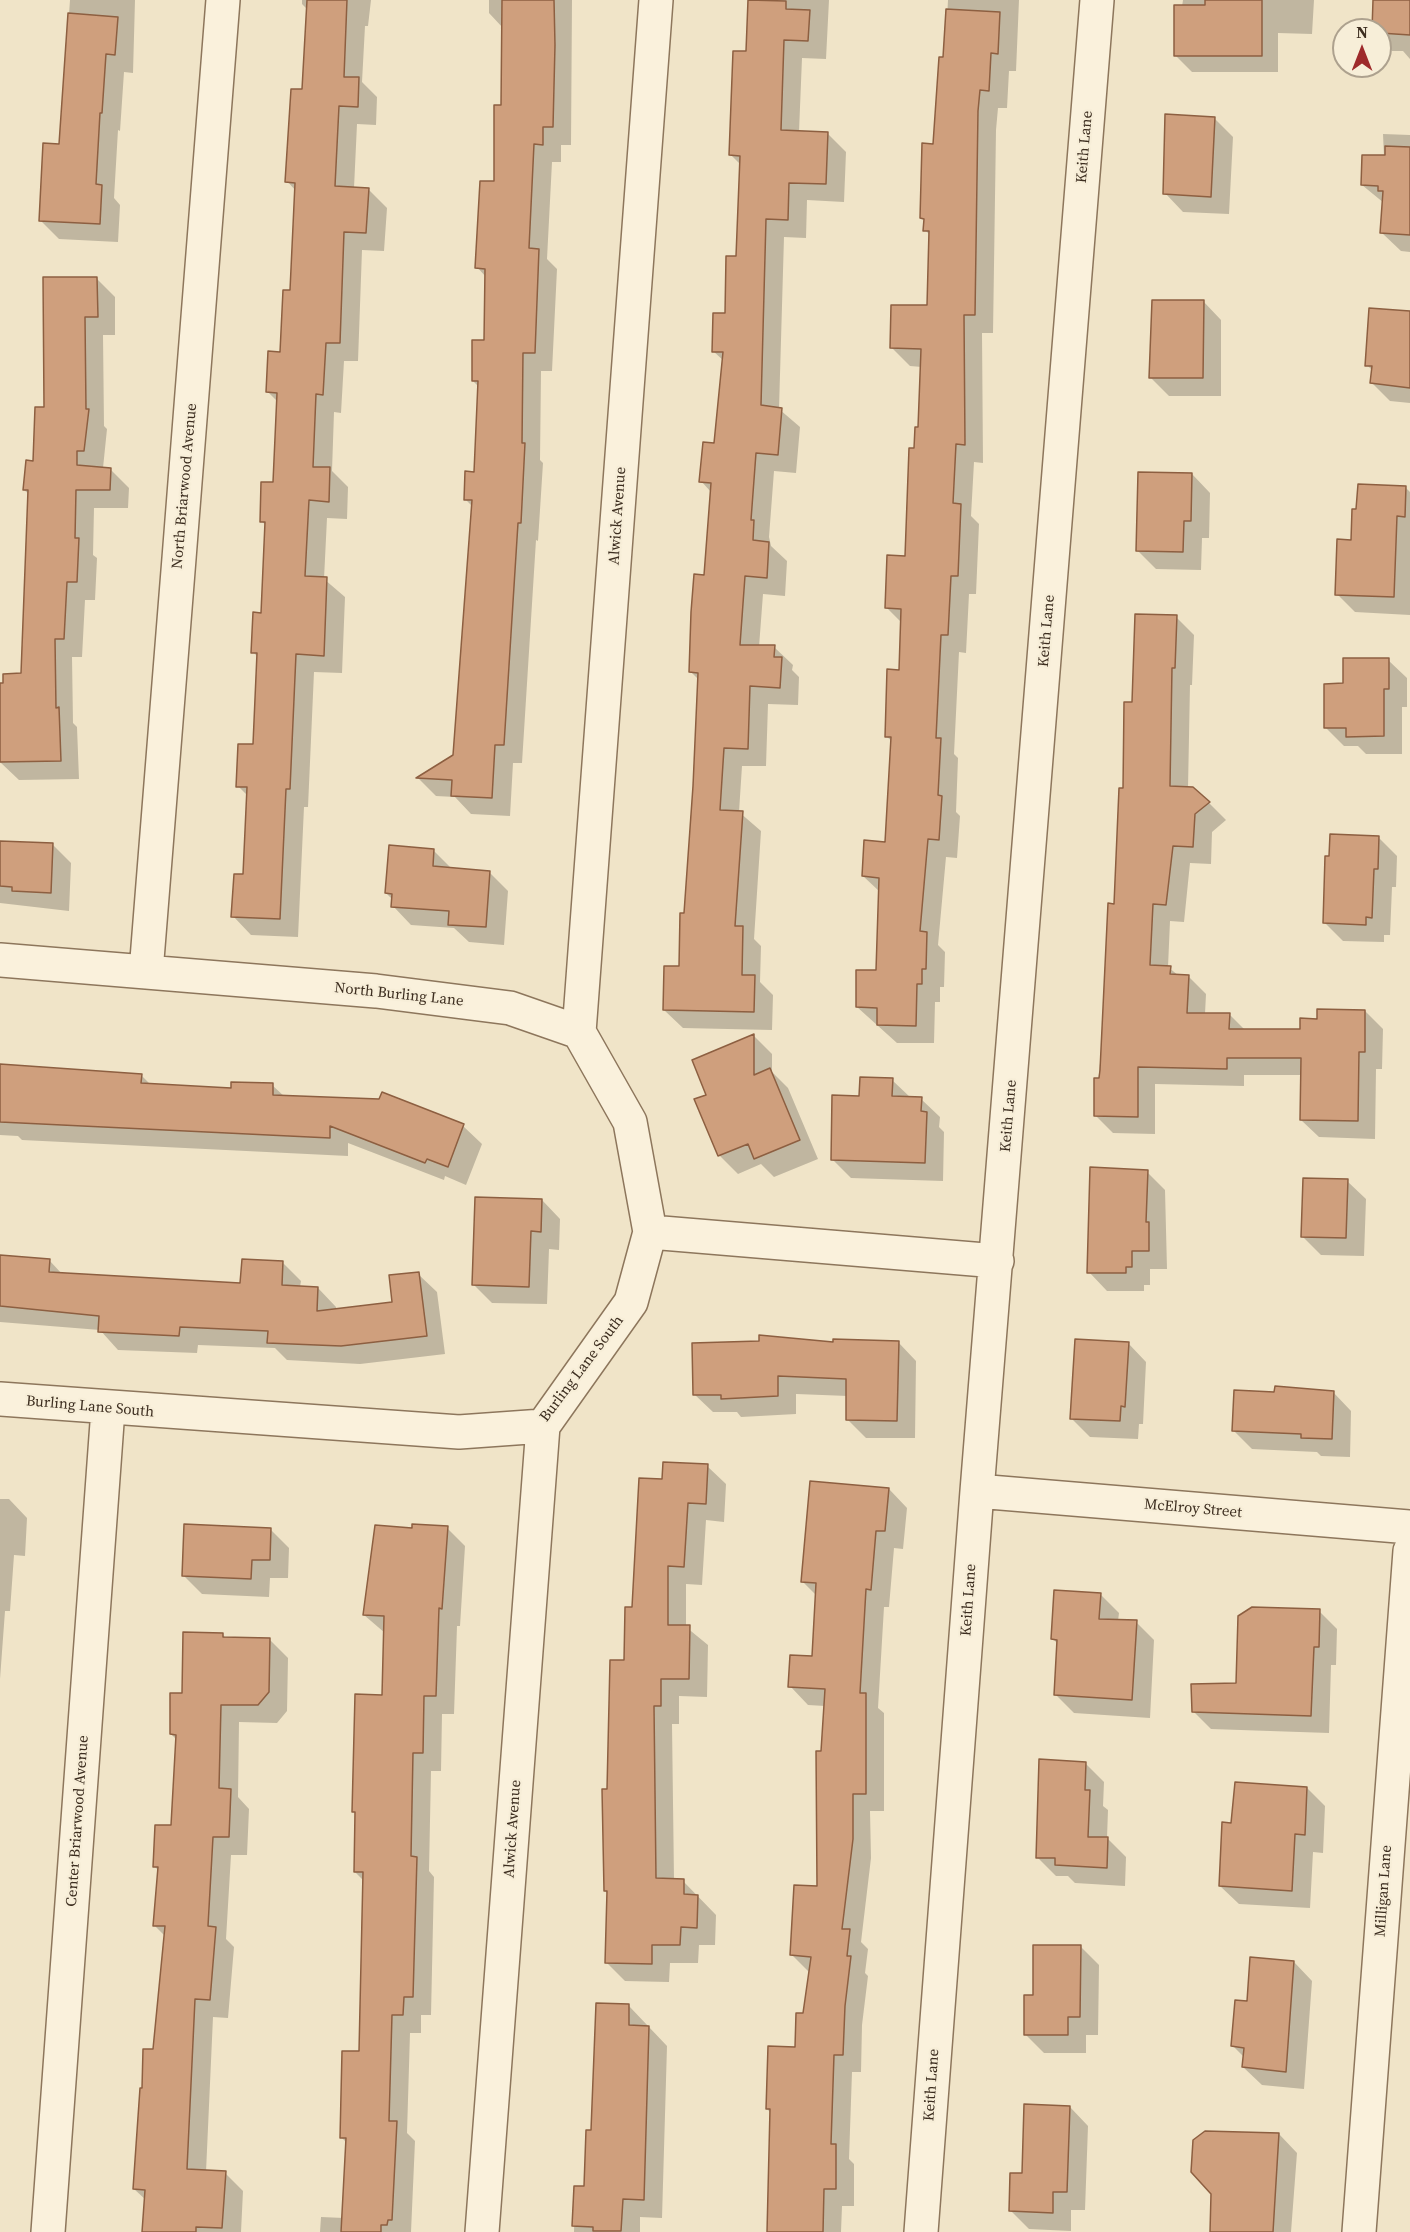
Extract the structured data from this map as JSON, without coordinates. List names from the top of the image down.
{
  "streets": {
    "street": [
      "Keith Lane",
      "North Briarwood Avenue",
      "Alwick Avenue",
      "North Burling Lane",
      "Burling Lane South",
      "McElroy Street",
      "Center Briarwood Avenue",
      "Milligan Lane"
    ]
  },
  "crossings": [
    ["Keith Lane", "McElroy Street"],
    ["North Briarwood Avenue", "North Burling Lane"],
    ["Alwick Avenue", "North Burling Lane"],
    ["Alwick Avenue", "Burling Lane South"],
    ["Burling Lane South", "Center Briarwood Avenue"]
  ],
  "north": "top"
}
